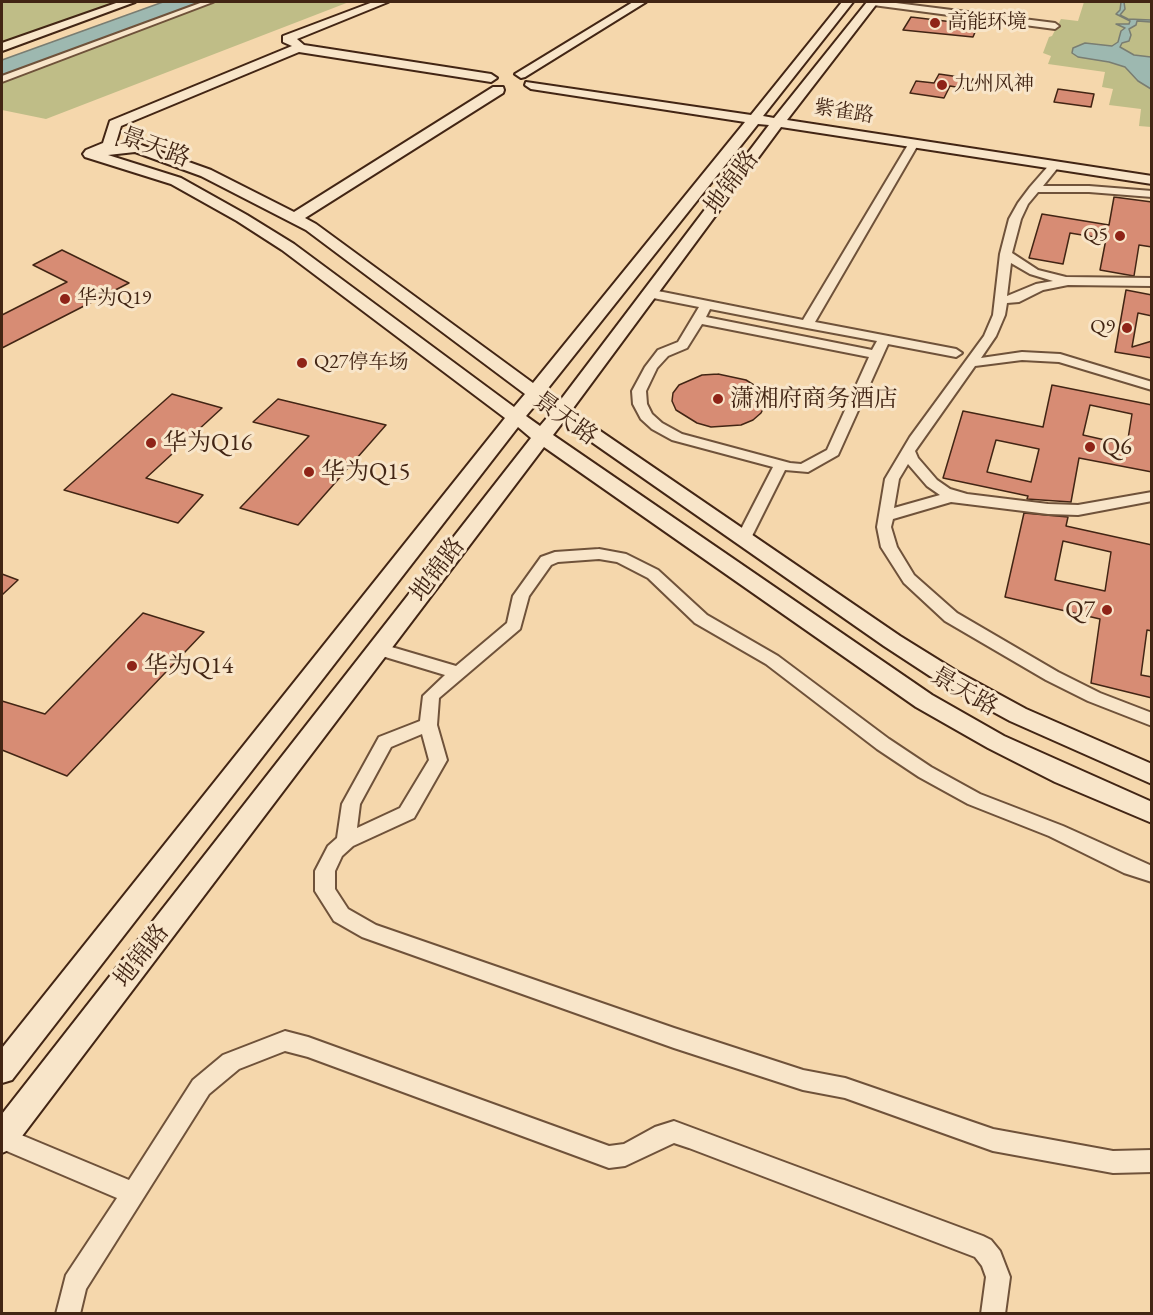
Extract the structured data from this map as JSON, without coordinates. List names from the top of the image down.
{
  "streets": {
    "street": ["紫雀路", "景天路", "地锦路"]
  },
  "crossings": [
    ["紫雀路", "地锦路"],
    ["景天路", "地锦路"]
  ],
  "places": [
    "高能环境",
    "九州风神",
    "Q5",
    "华为Q19",
    "Q9",
    "Q27停车场",
    "潇湘府商务酒店",
    "华为Q16",
    "Q6",
    "华为Q15",
    "Q7",
    "华为Q14"
  ]
}
